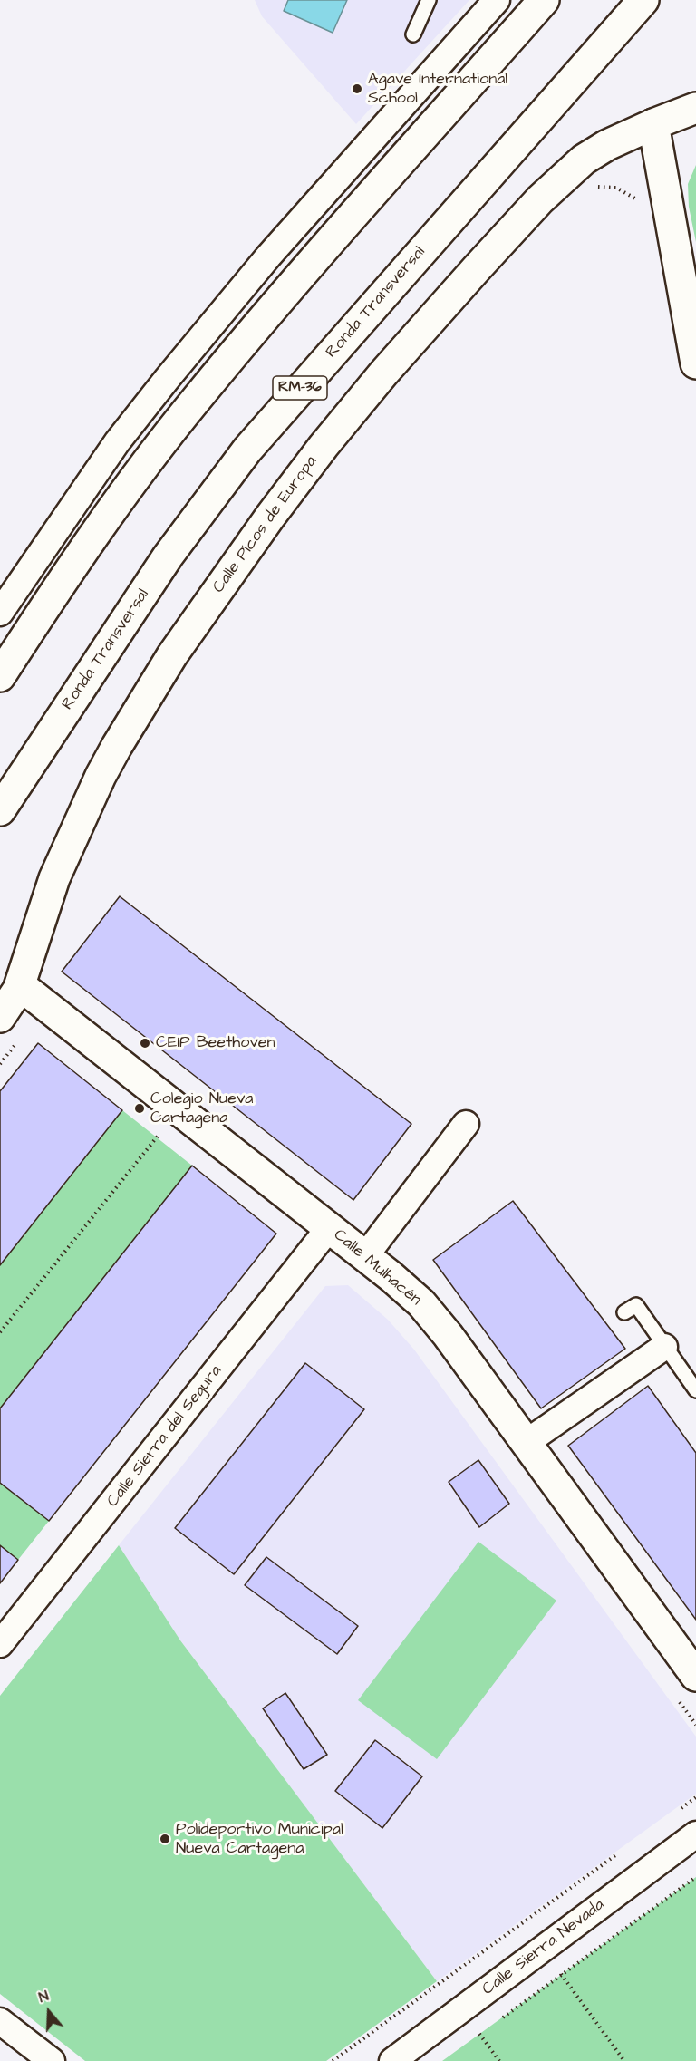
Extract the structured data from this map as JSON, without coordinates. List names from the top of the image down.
{
  "streets": {
    "main road": [
      "Ronda Transversal",
      "RM-36",
      "Calle Picos de Europa",
      "Calle Mulhacén"
    ],
    "street": ["Calle Sierra del Segura", "Calle Sierra Nevada"]
  },
  "crossings": [
    ["Calle Picos de Europa", "Calle Mulhacén"],
    ["Calle Mulhacén", "Calle Sierra del Segura"]
  ],
  "places": [
    "Agave International School",
    "CEIP Beethoven",
    "Colegio Nueva Cartagena",
    "Polideportivo Municipal Nueva Cartagena"
  ],
  "north": "top"
}
